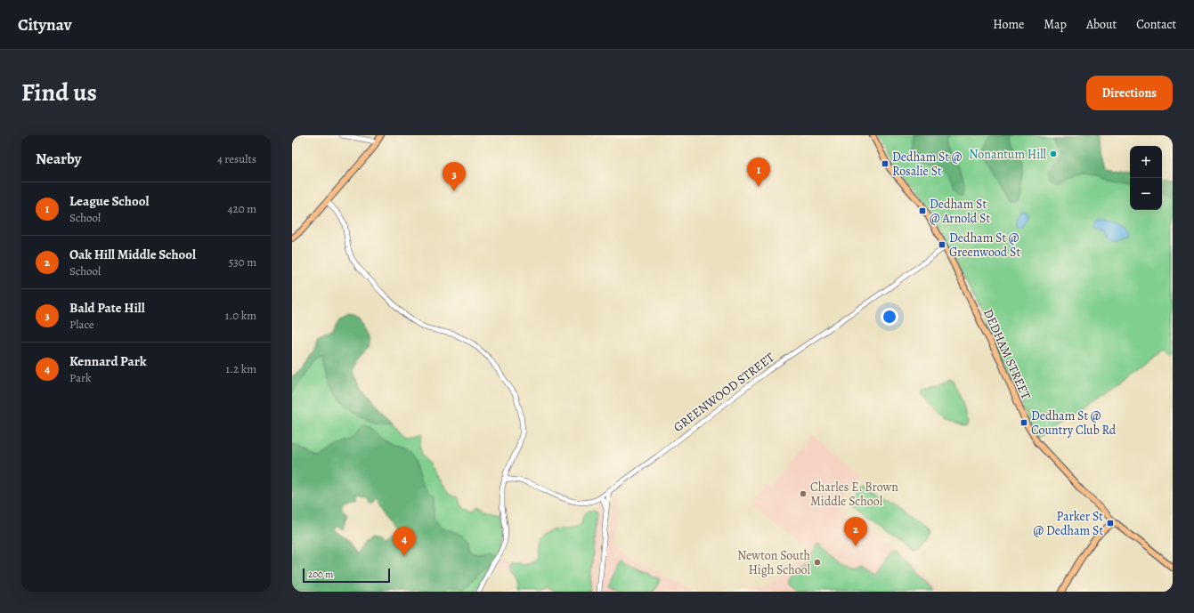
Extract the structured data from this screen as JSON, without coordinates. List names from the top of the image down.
{
  "streets": {
    "main road": ["DEDHAM STREET"],
    "street": ["GREENWOOD STREET"]
  },
  "crossings": [
    ["DEDHAM STREET", "GREENWOOD STREET"]
  ],
  "places": {
    "other": ["Nonantum Hill", "Charles E. Brown Middle School", "Newton South High School"],
    "transit": [
      "Dedham St @ Rosalie St",
      "Dedham St @ Arnold St",
      "Dedham St @ Greenwood St",
      "Dedham St @ Country Club Rd",
      "Parker St @ Dedham St"
    ]
  },
  "scale_bar": "200 m",
  "page": {
    "header": "Citynav",
    "nav": [
      "Home",
      "Map",
      "About",
      "Contact"
    ],
    "title": "Find us",
    "buttons": "Directions",
    "heading": ["Nearby", "4 results"],
    "map_buttons": ["+", "−"],
    "pins": [
      "1",
      "3",
      "2",
      "4"
    ],
    "list": [
      {
        "mark": "1",
        "name": "League School",
        "note": "School",
        "value": "420 m"
      },
      {
        "mark": "2",
        "name": "Oak Hill Middle School",
        "note": "School",
        "value": "530 m"
      },
      {
        "mark": "3",
        "name": "Bald Pate Hill",
        "note": "Place",
        "value": "1.0 km"
      },
      {
        "mark": "4",
        "name": "Kennard Park",
        "note": "Park",
        "value": "1.2 km"
      }
    ],
    "scale": "200 m"
  }
}
